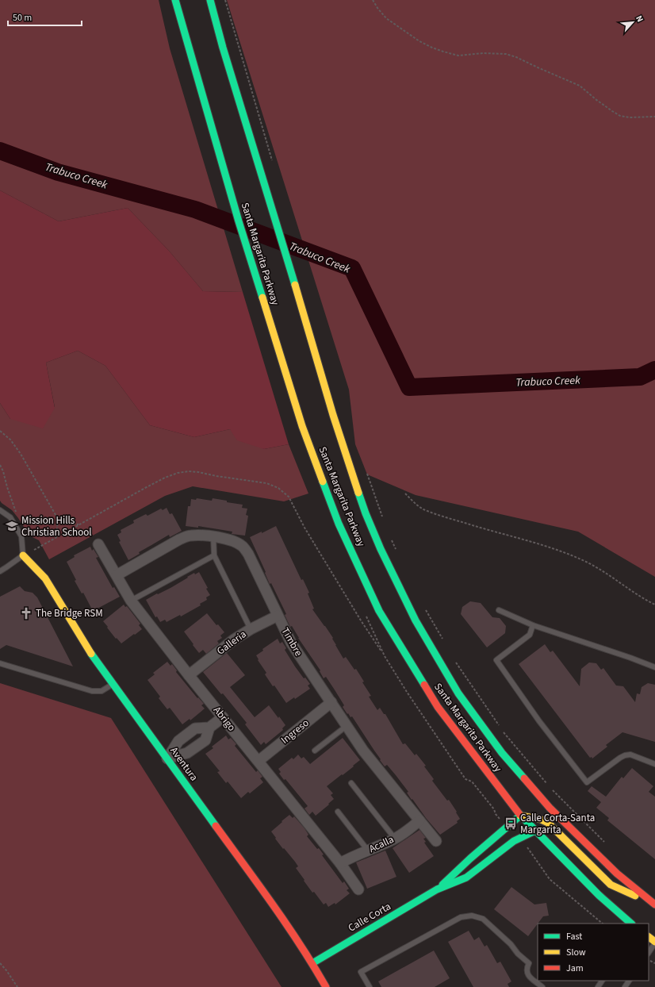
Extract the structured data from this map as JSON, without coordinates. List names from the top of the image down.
{
  "streets": {
    "main road": ["Santa Margarita Parkway", "Aventura", "Calle Corta"],
    "street": [
      "Timbre",
      "Galleria",
      "Abrigo",
      "Ingreso",
      "Acalla"
    ]
  },
  "crossings": [
    ["Santa Margarita Parkway", "Calle Corta"],
    ["Timbre", "Galleria"],
    ["Timbre", "Abrigo"],
    ["Timbre", "Ingreso"],
    ["Timbre", "Acalla"],
    ["Galleria", "Abrigo"],
    ["Abrigo", "Ingreso"],
    ["Abrigo", "Acalla"],
    ["Aventura", "Calle Corta"]
  ],
  "water": ["Trabuco Creek"],
  "places": {
    "school or university": ["Mission Hills Christian School"],
    "church": ["The Bridge RSM"],
    "bus stop": ["Calle Corta-Santa Margarita"]
  },
  "legend": ["Fast", "Slow", "Jam"],
  "scale_bar": "50 m",
  "north": "top right"
}
